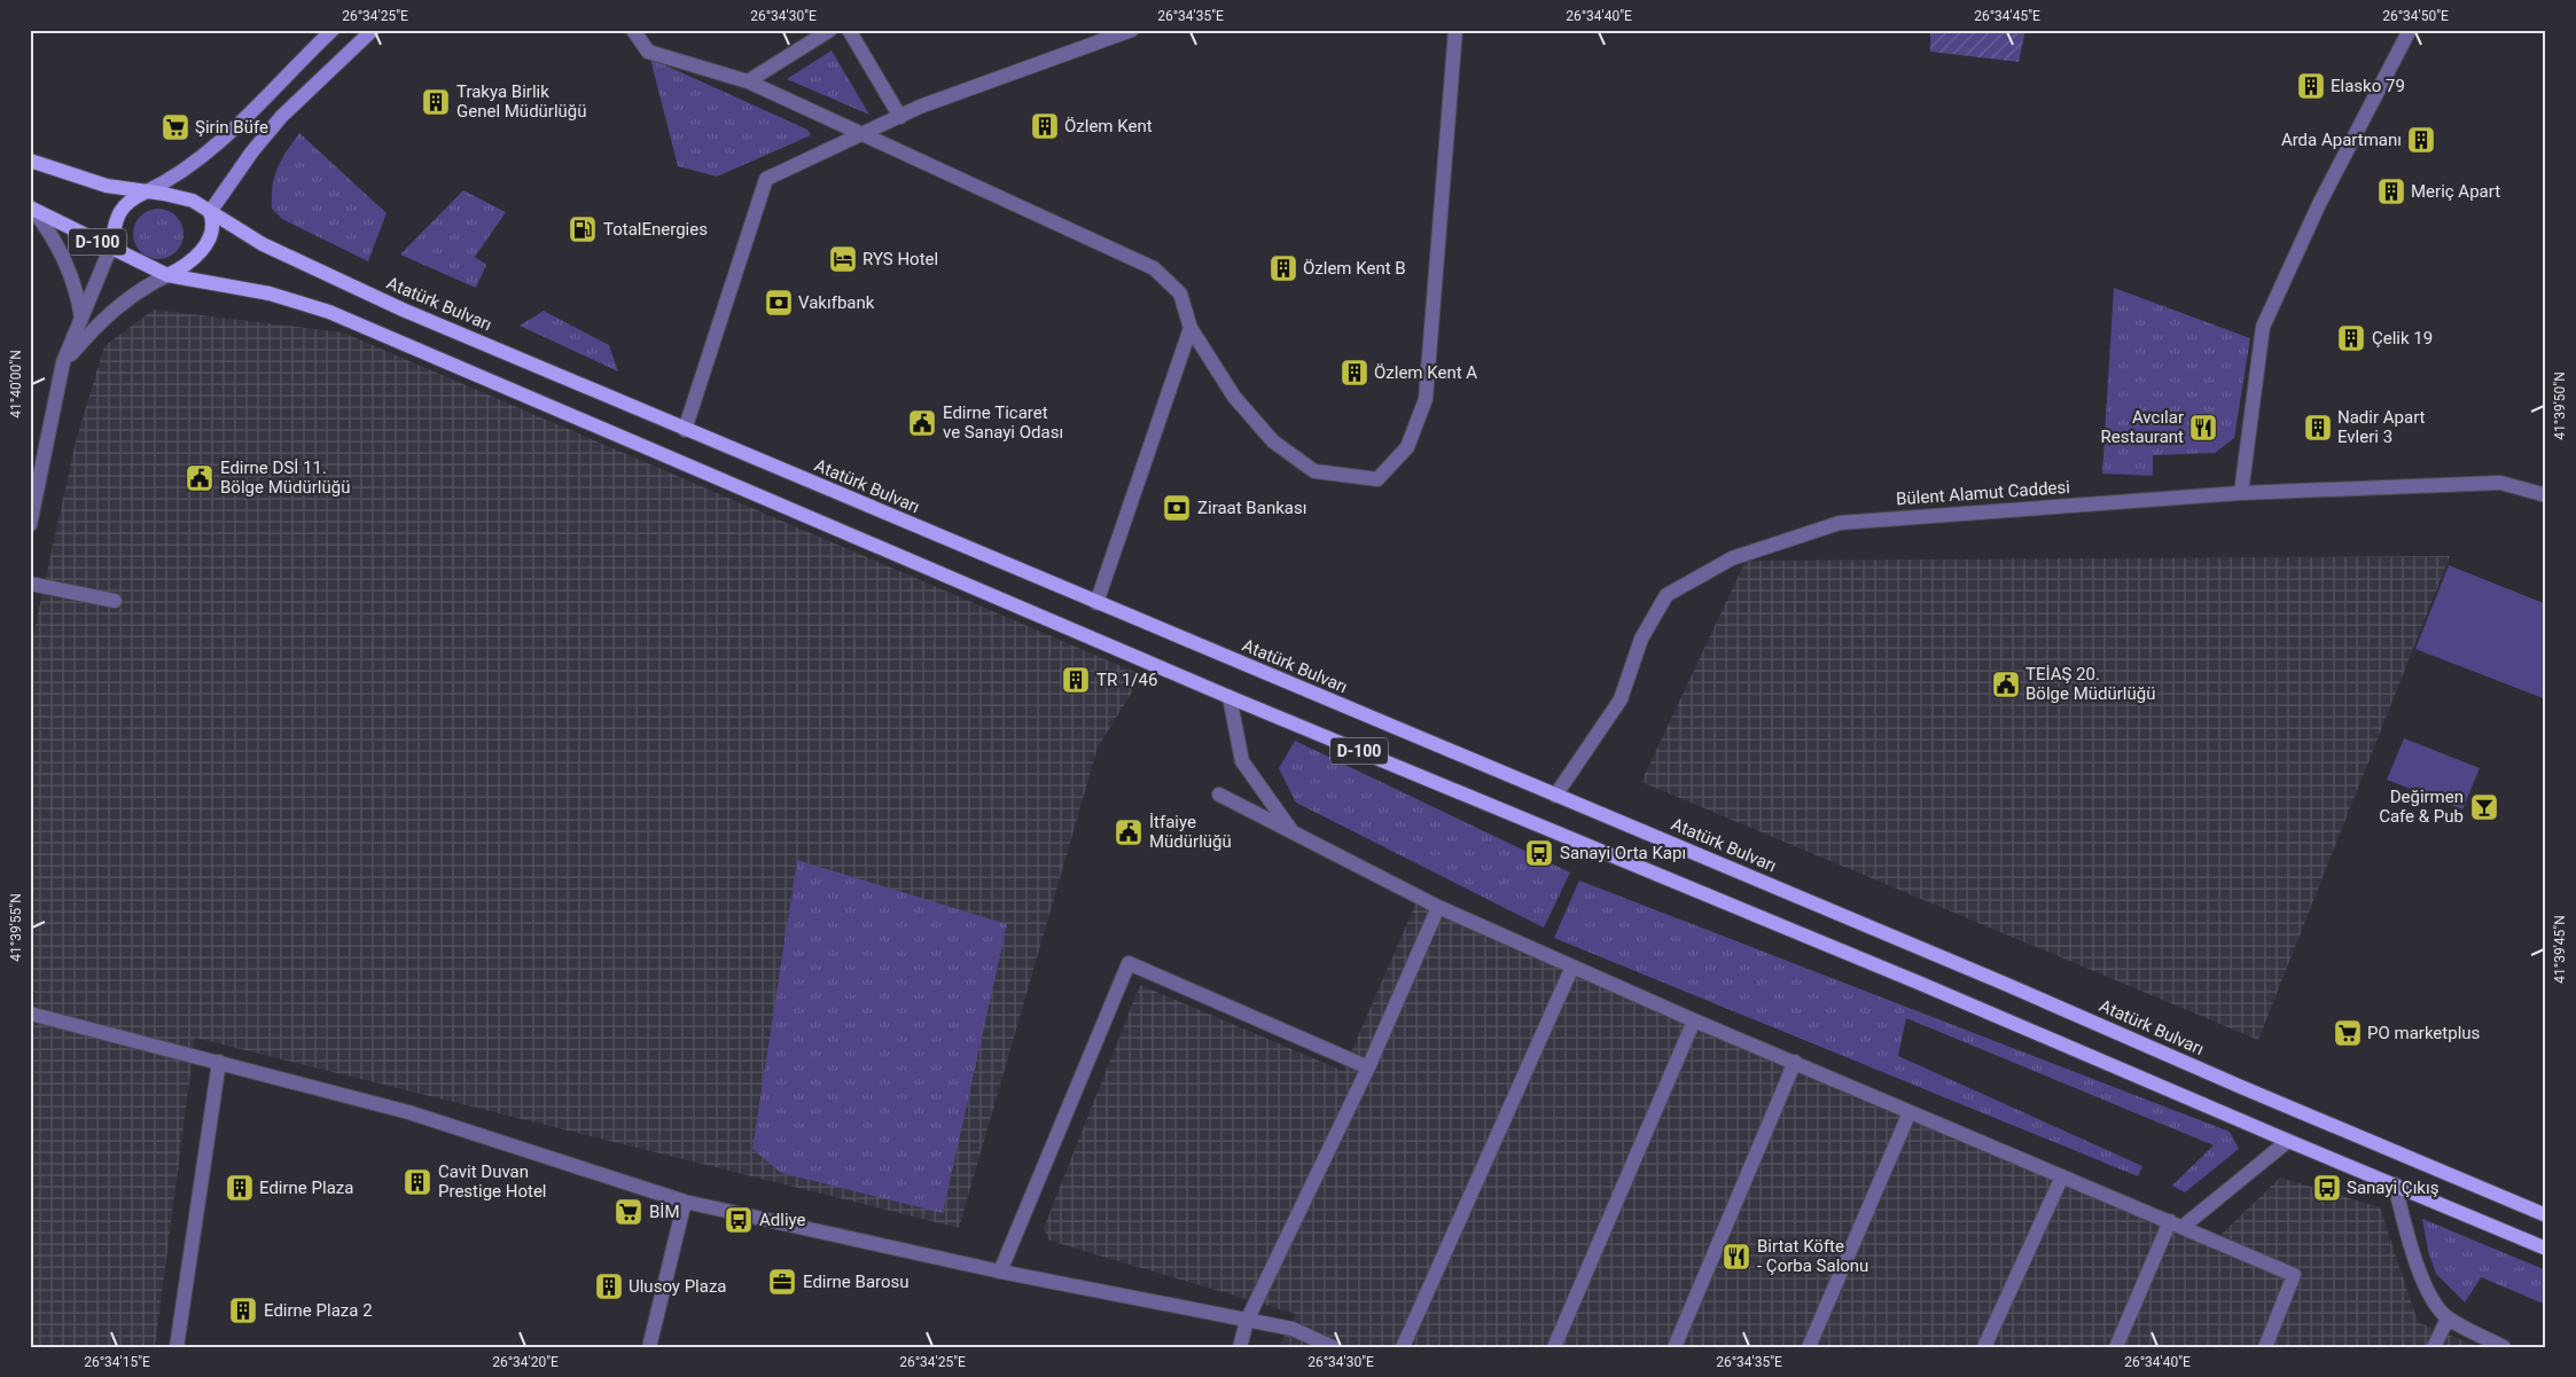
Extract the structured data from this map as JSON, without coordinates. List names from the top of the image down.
{
  "streets": {
    "main road": ["D-100", "Atatürk Bulvarı"],
    "street": ["Bülent Alamut Caddesi"]
  },
  "crossings": [
    ["D-100", "Atatürk Bulvarı"],
    ["Atatürk Bulvarı", "Bülent Alamut Caddesi"]
  ],
  "places": {
    "building": [
      "Elasko 79",
      "Trakya Birlik Genel Müdürlüğü",
      "Özlem Kent",
      "Arda Apartmanı",
      "Meriç Apart",
      "Özlem Kent B",
      "Çelik 19",
      "Özlem Kent A",
      "Nadir Apart Evleri 3",
      "TR 1/46",
      "Cavit Duvan Prestige Hotel",
      "Edirne Plaza",
      "Ulusoy Plaza",
      "Edirne Plaza 2"
    ],
    "supermarket": ["Şirin Büfe", "PO marketplus", "BİM"],
    "fuel station": ["TotalEnergies"],
    "hotel": ["RYS Hotel"],
    "bank": ["Vakıfbank", "Ziraat Bankası"],
    "public building": [
      "Edirne Ticaret ve Sanayi Odası",
      "Edirne DSİ 11. Bölge Müdürlüğü",
      "TEİAŞ 20. Bölge Müdürlüğü",
      "İtfaiye Müdürlüğü"
    ],
    "restaurant": ["Avcılar Restaurant", "Birtat Köfte - Çorba Salonu"],
    "bar": ["Değirmen Cafe & Pub"],
    "bus stop": ["Sanayi Orta Kapı", "Sanayi Çıkış", "Adliye"],
    "office": ["Edirne Barosu"]
  },
  "coordinates": [
    "26°34'25\"E",
    "26°34'30\"E",
    "26°34'35\"E",
    "26°34'40\"E",
    "26°34'45\"E",
    "26°34'50\"E",
    "41°40'00\"N",
    "41°39'50\"N",
    "41°39'55\"N",
    "41°39'45\"N",
    "26°34'15\"E",
    "26°34'20\"E"
  ]
}
